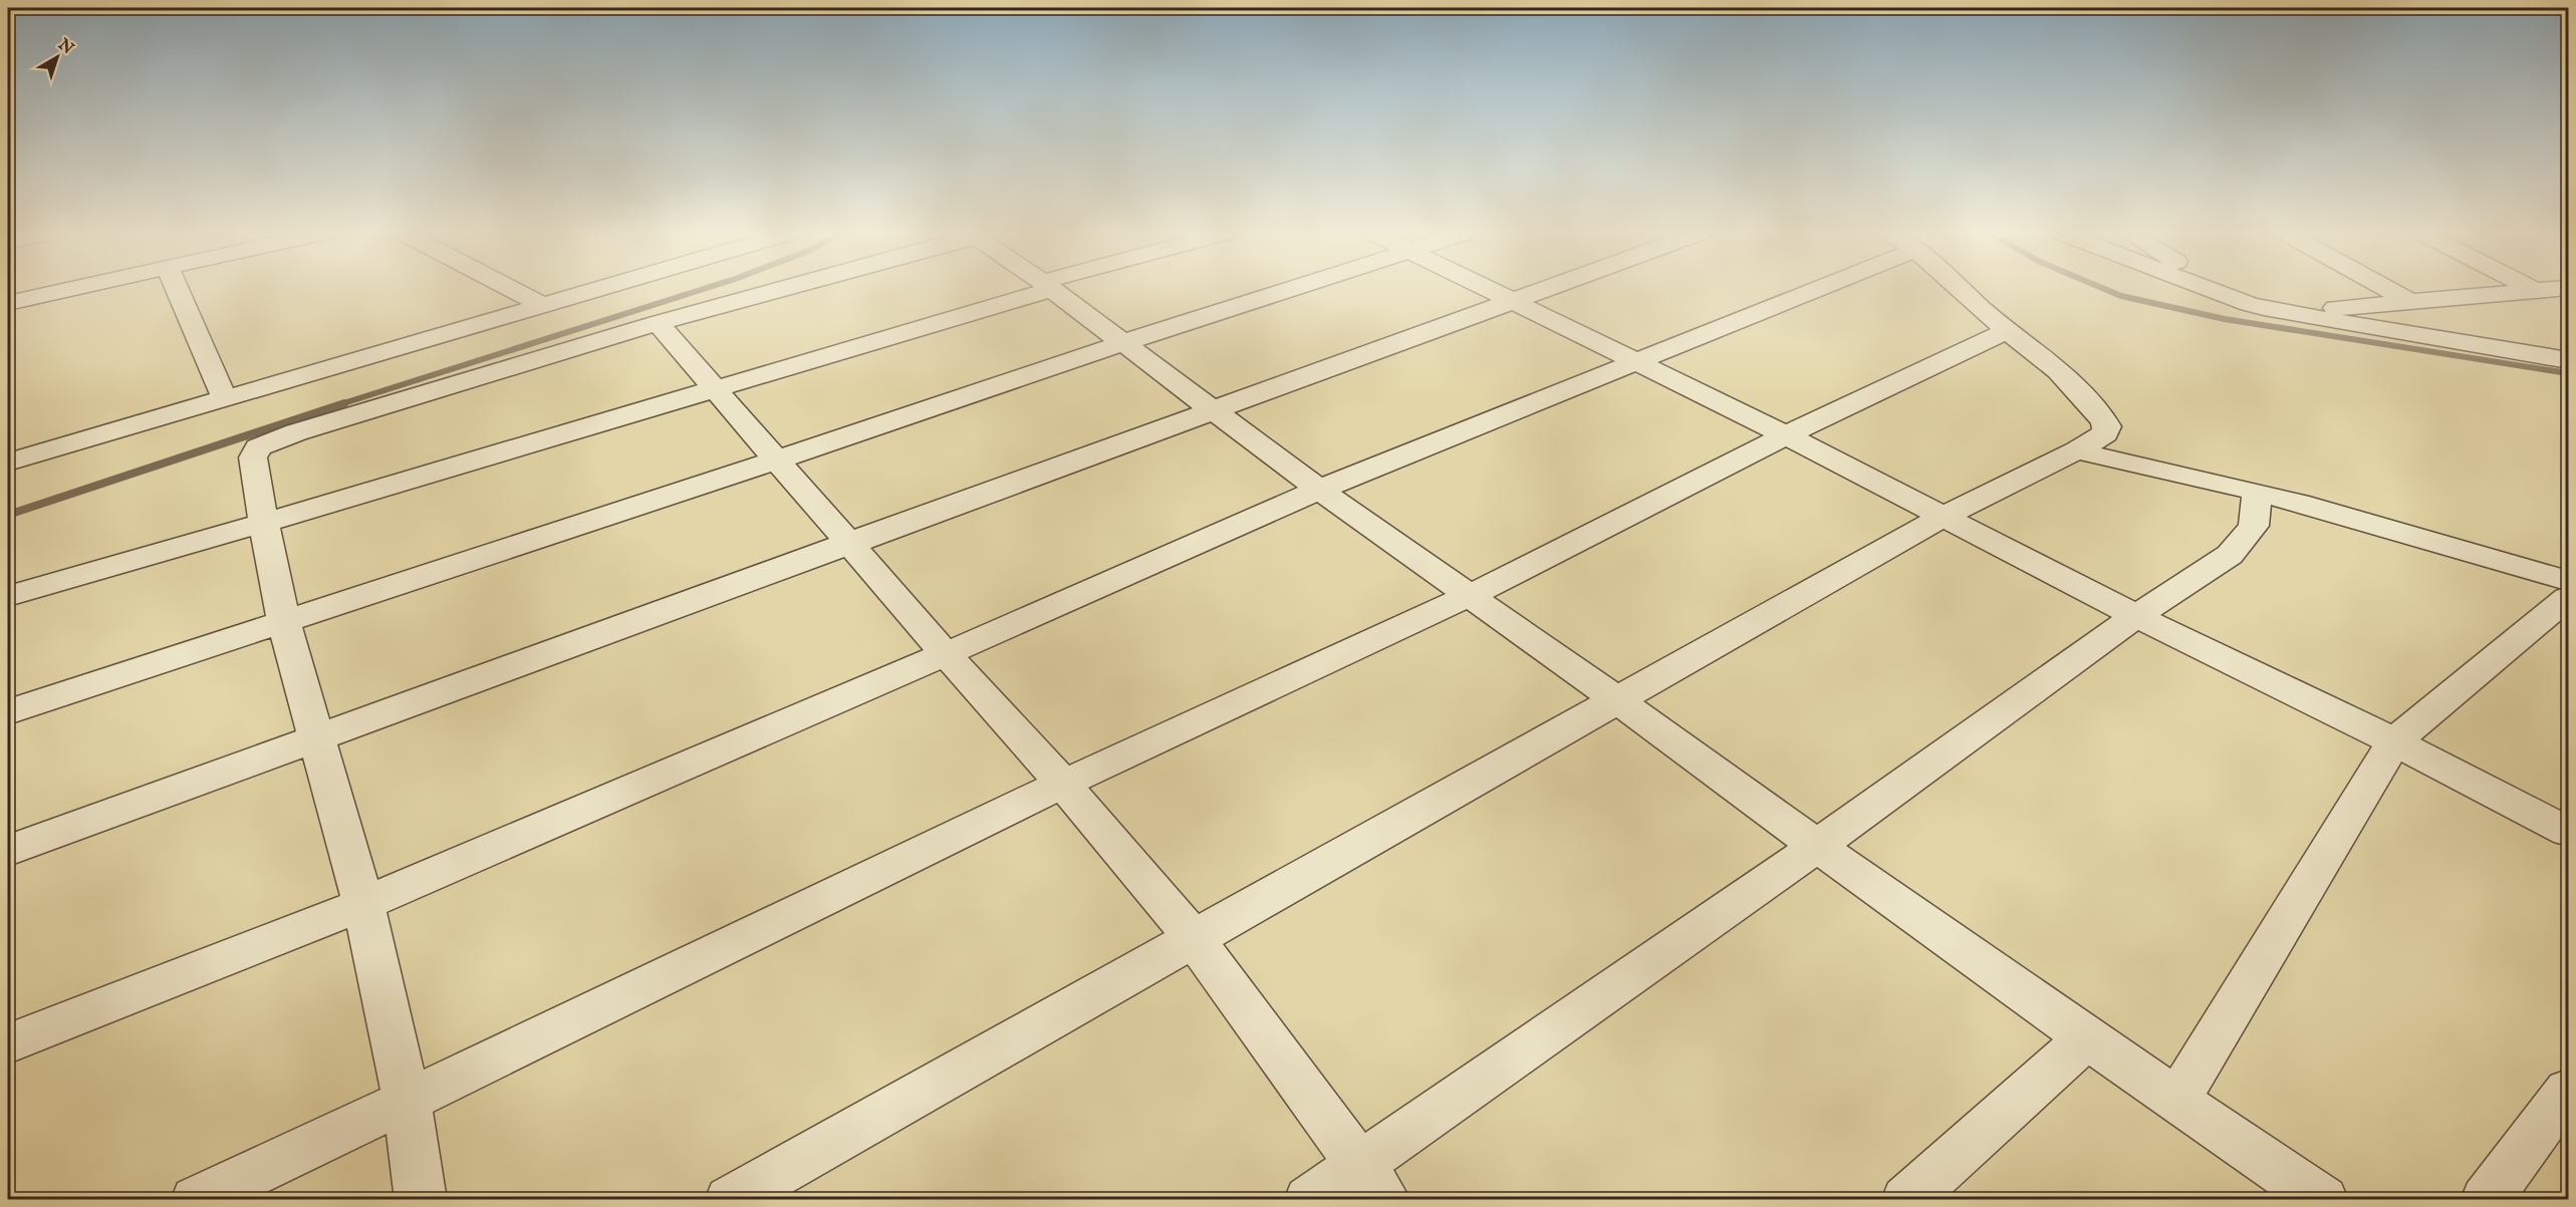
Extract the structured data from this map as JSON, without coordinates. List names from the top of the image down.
{
  "north": "top right"
}
